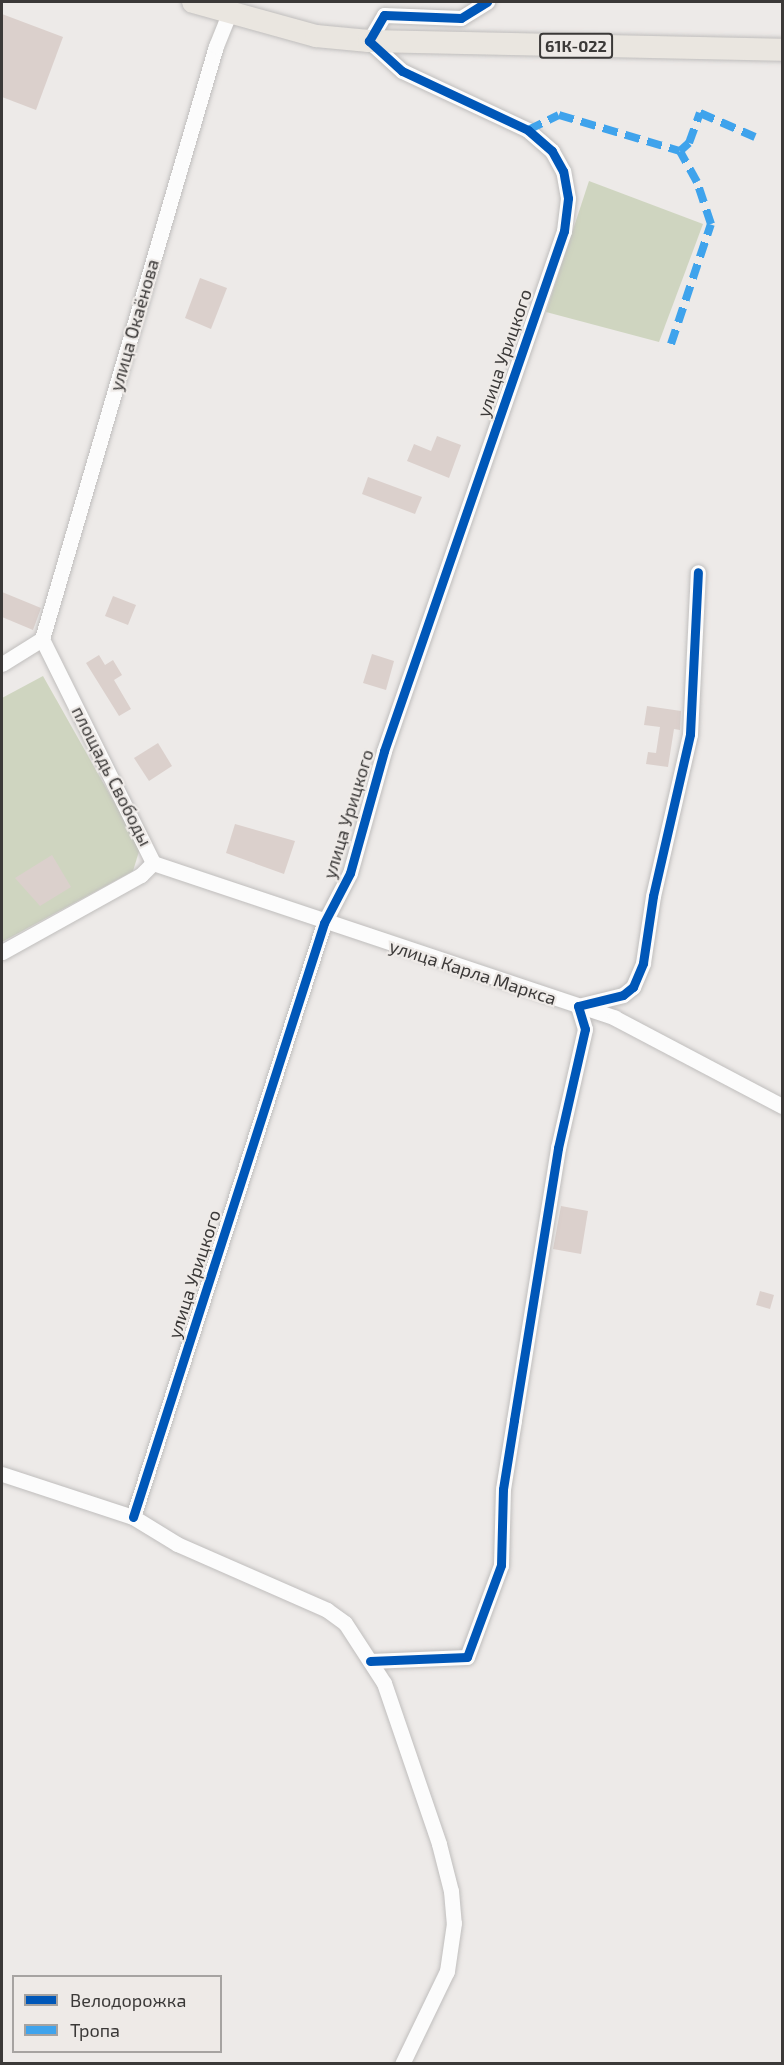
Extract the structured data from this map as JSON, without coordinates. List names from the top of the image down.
{
  "streets": {
    "main road": ["61К-022"],
    "street": [
      "улица Окаёнова",
      "улица Урицкого",
      "площадь Свободы",
      "улица Карла Маркса"
    ]
  },
  "crossings": [
    ["61К-022", "улица Окаёнова"],
    ["61К-022", "улица Урицкого"],
    ["улица Окаёнова", "площадь Свободы"],
    ["улица Урицкого", "улица Карла Маркса"],
    ["площадь Свободы", "улица Карла Маркса"]
  ],
  "legend": ["Велодорожка", "Тропа"]
}
